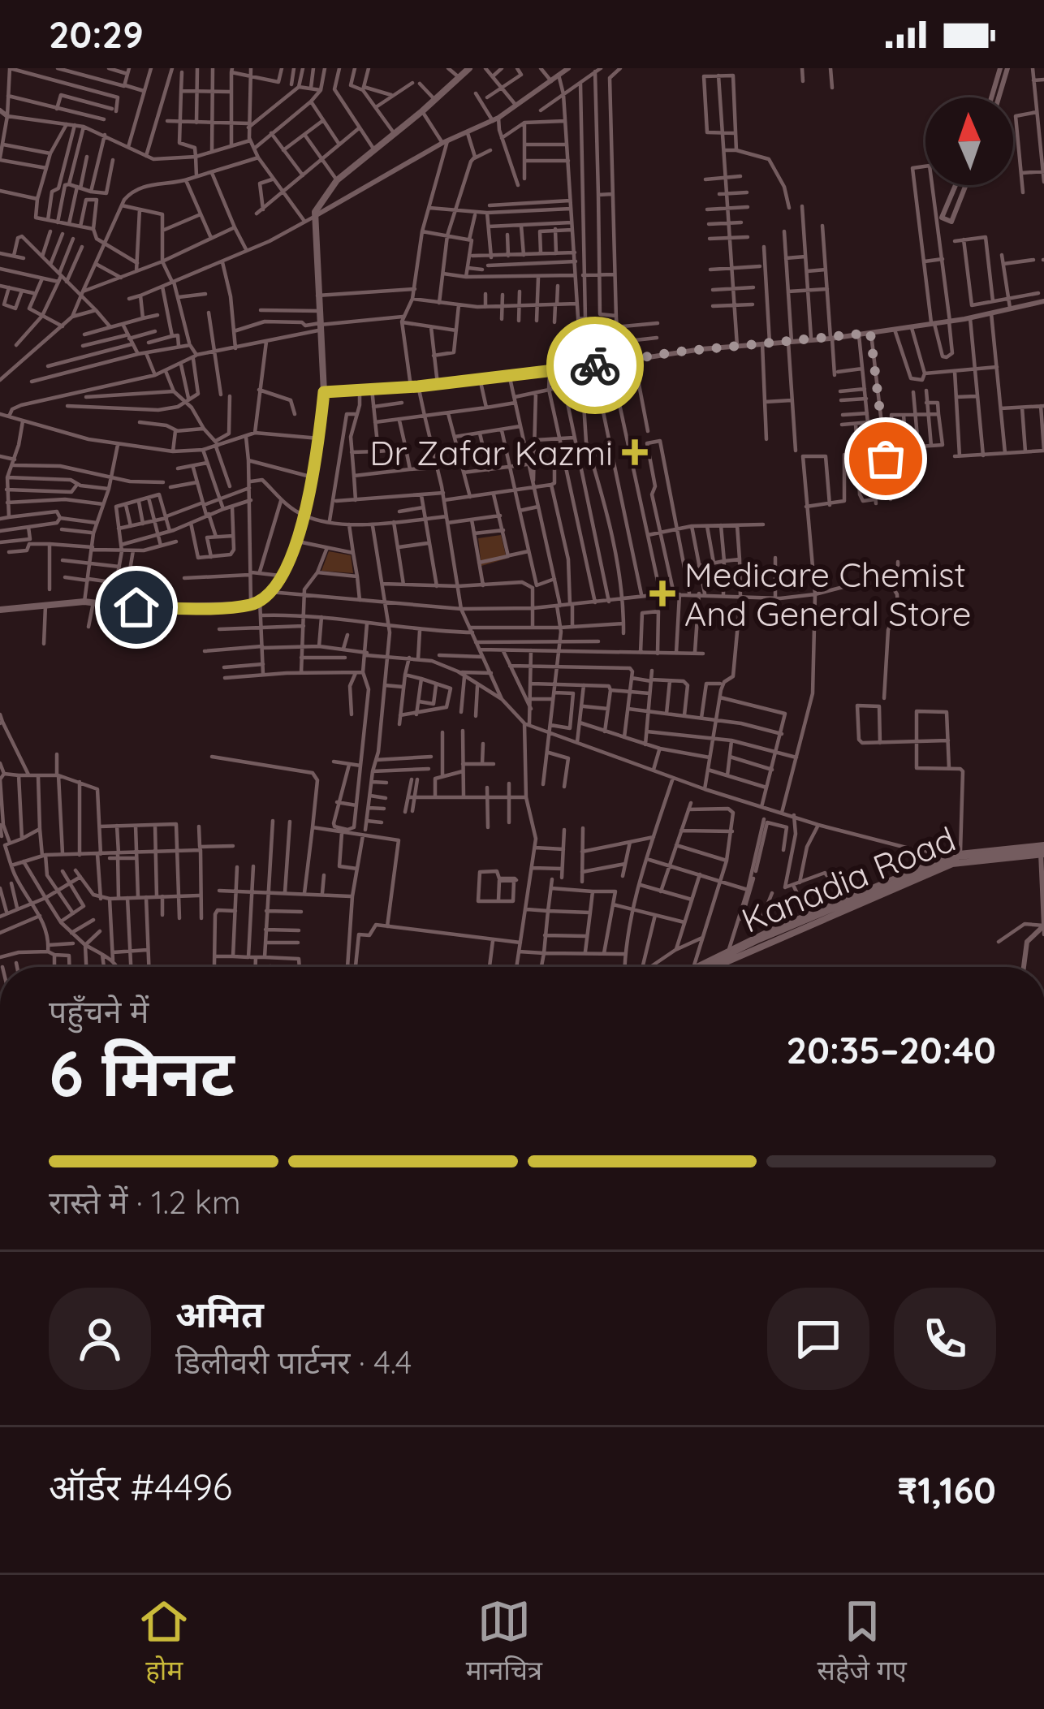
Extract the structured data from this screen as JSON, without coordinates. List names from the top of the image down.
{
  "streets": {
    "main road": ["Kanadia Road"]
  },
  "places": {
    "health": ["Dr Zafar Kazmi", "Medicare Chemist And General Store"]
  },
  "north": "top",
  "page": {
    "status": "20:29",
    "heading": ["6 मिनट", "पहुँचने में", "20:35–20:40"],
    "panel": [
      "अमित",
      "डिलीवरी पार्टनर · 4.4",
      "ऑर्डर #4496",
      "₹1,160"
    ],
    "bar": "रास्ते में · 1.2 km",
    "tabs": ["होम", "मानचित्र", "सहेजे गए"]
  }
}
